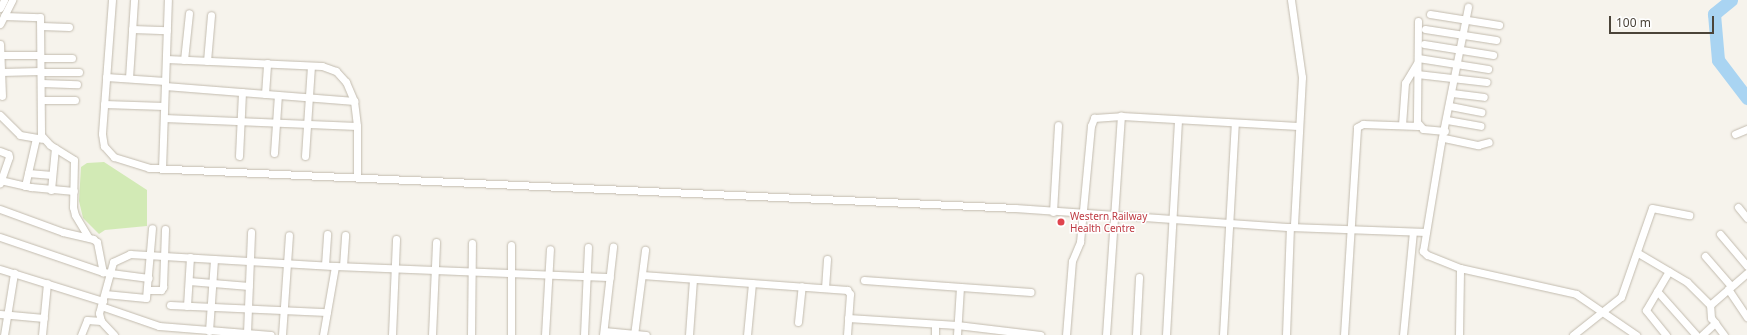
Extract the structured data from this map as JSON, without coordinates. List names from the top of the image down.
{
  "places": ["Western Railway Health Centre"],
  "scale_bar": "100 m"
}
